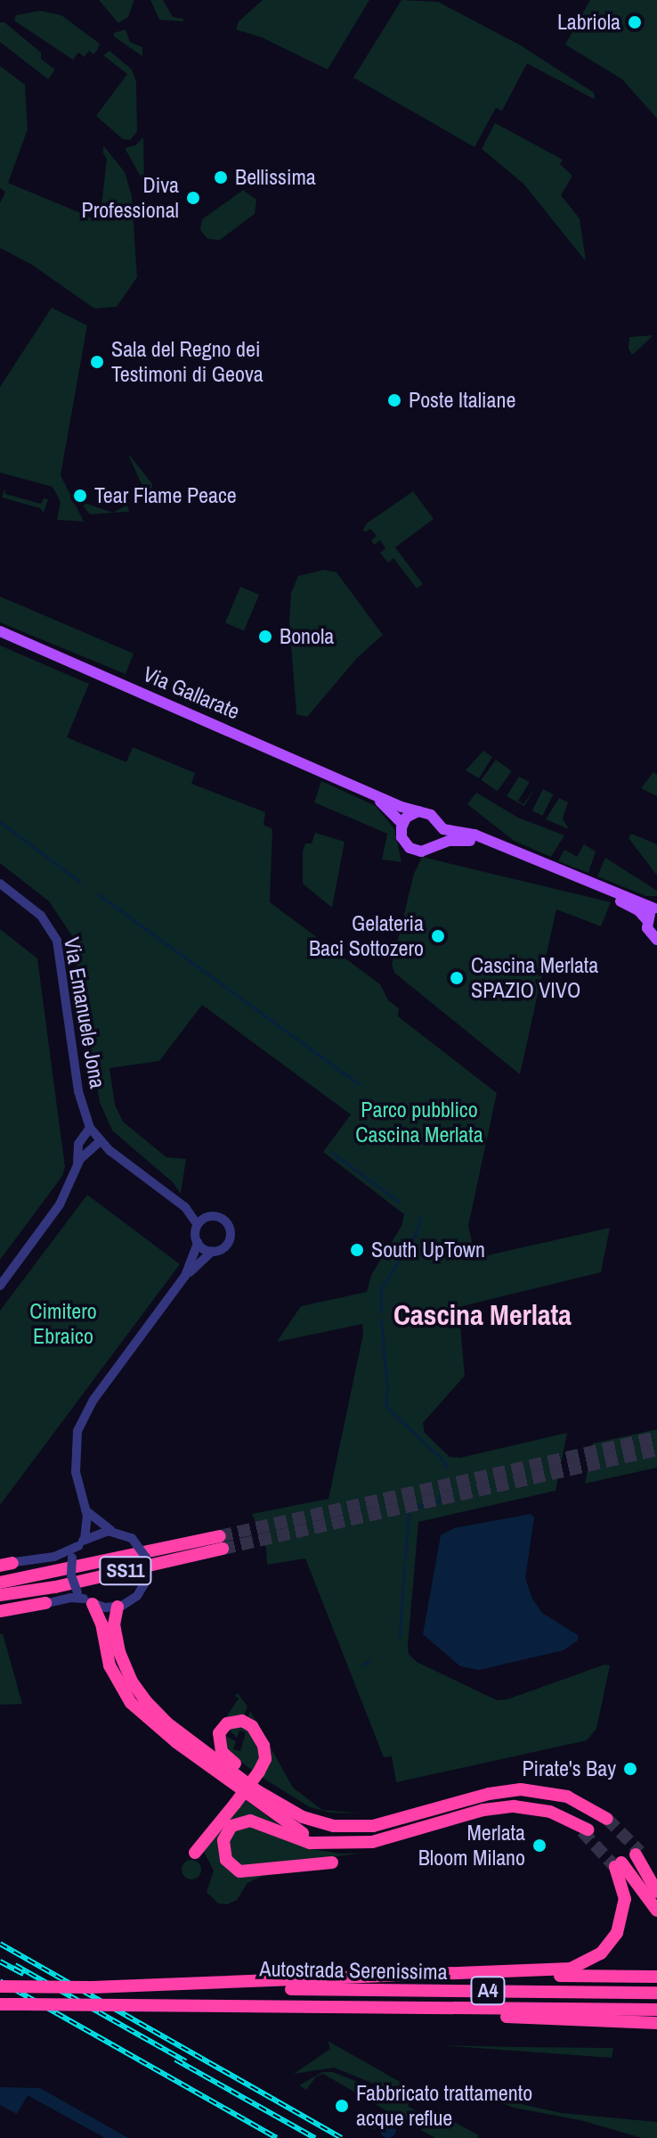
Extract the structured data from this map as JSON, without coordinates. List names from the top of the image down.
{
  "streets": {
    "highway": ["SS11", "Autostrada Serenissima", "A4"],
    "main road": ["Via Gallarate"],
    "street": ["Via Emanuele Jona"]
  },
  "crossings": [
    ["Autostrada Serenissima", "A4"]
  ],
  "districts": ["Cascina Merlata"],
  "parks": ["Parco pubblico Cascina Merlata", "Cimitero Ebraico"],
  "places": [
    "Labriola",
    "Bellissima",
    "Diva Professional",
    "Sala del Regno dei Testimoni di Geova",
    "Poste Italiane",
    "Tear Flame Peace",
    "Bonola",
    "Gelateria Baci Sottozero",
    "Cascina Merlata SPAZIO VIVO",
    "South UpTown",
    "Pirate's Bay",
    "Merlata Bloom Milano",
    "Fabbricato trattamento acque reflue"
  ]
}
